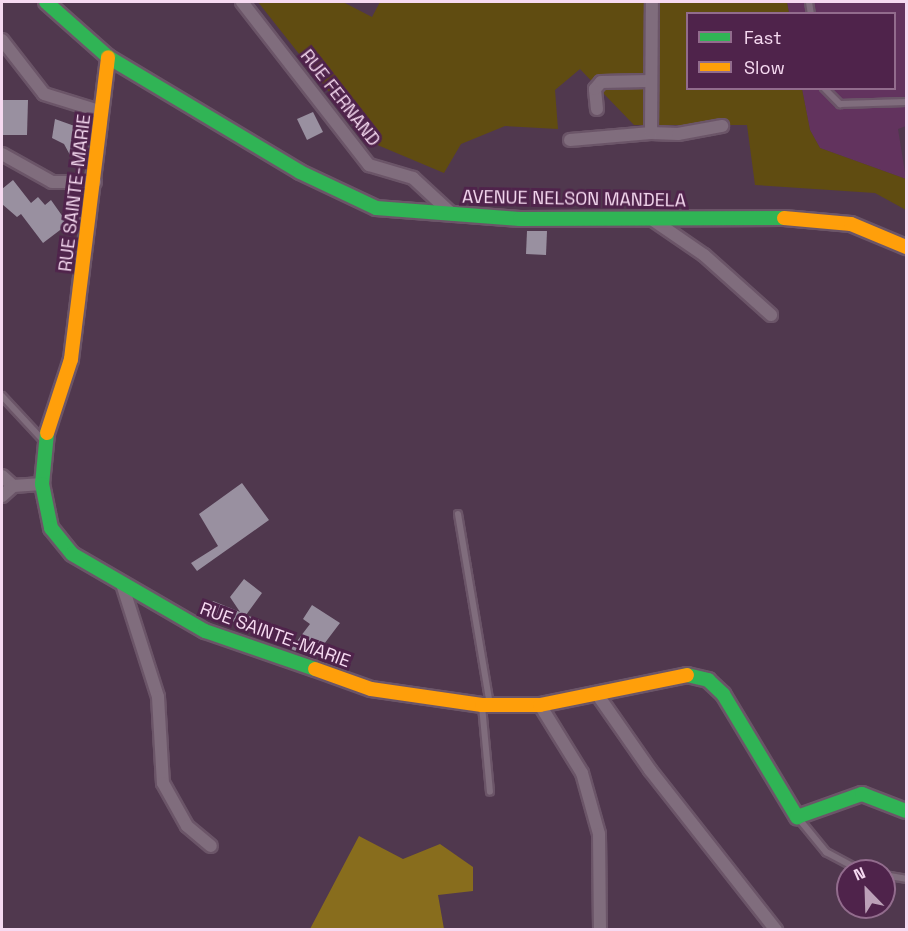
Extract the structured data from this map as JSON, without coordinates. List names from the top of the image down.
{
  "streets": {
    "street": ["RUE FERNAND", "RUE SAINTE-MARIE", "AVENUE NELSON MANDELA"]
  },
  "crossings": [
    ["RUE FERNAND", "AVENUE NELSON MANDELA"],
    ["RUE SAINTE-MARIE", "AVENUE NELSON MANDELA"]
  ],
  "legend": ["Fast", "Slow"],
  "north": "top left"
}
